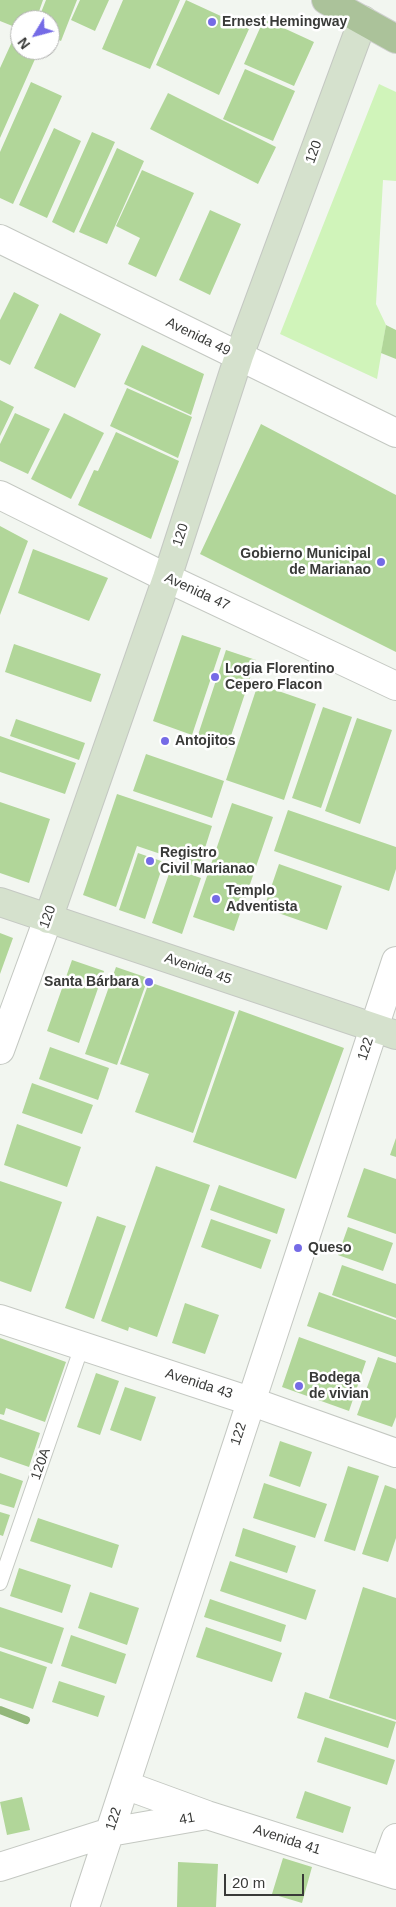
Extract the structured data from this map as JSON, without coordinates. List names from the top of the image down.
{
  "streets": {
    "street": [
      "120",
      "Avenida 49",
      "Avenida 47",
      "Avenida 45",
      "122",
      "Avenida 43",
      "41",
      "Avenida 41"
    ],
    "lane": ["120A"]
  },
  "crossings": [
    ["120", "Avenida 49"],
    ["120", "Avenida 47"],
    ["120", "Avenida 45"],
    ["Avenida 45", "122"],
    ["122", "Avenida 43"],
    ["122", "41"],
    ["Avenida 43", "120A"],
    ["41", "Avenida 41"]
  ],
  "places": [
    "Ernest Hemingway",
    "Gobierno Municipal de Marianao",
    "Logia Florentino Cepero Flacon",
    "Antojitos",
    "Registro Civil Marianao",
    "Templo Adventista",
    "Santa Bárbara",
    "Queso",
    "Bodega de vivian"
  ],
  "scale_bar": "20 m",
  "north": "bottom left"
}
